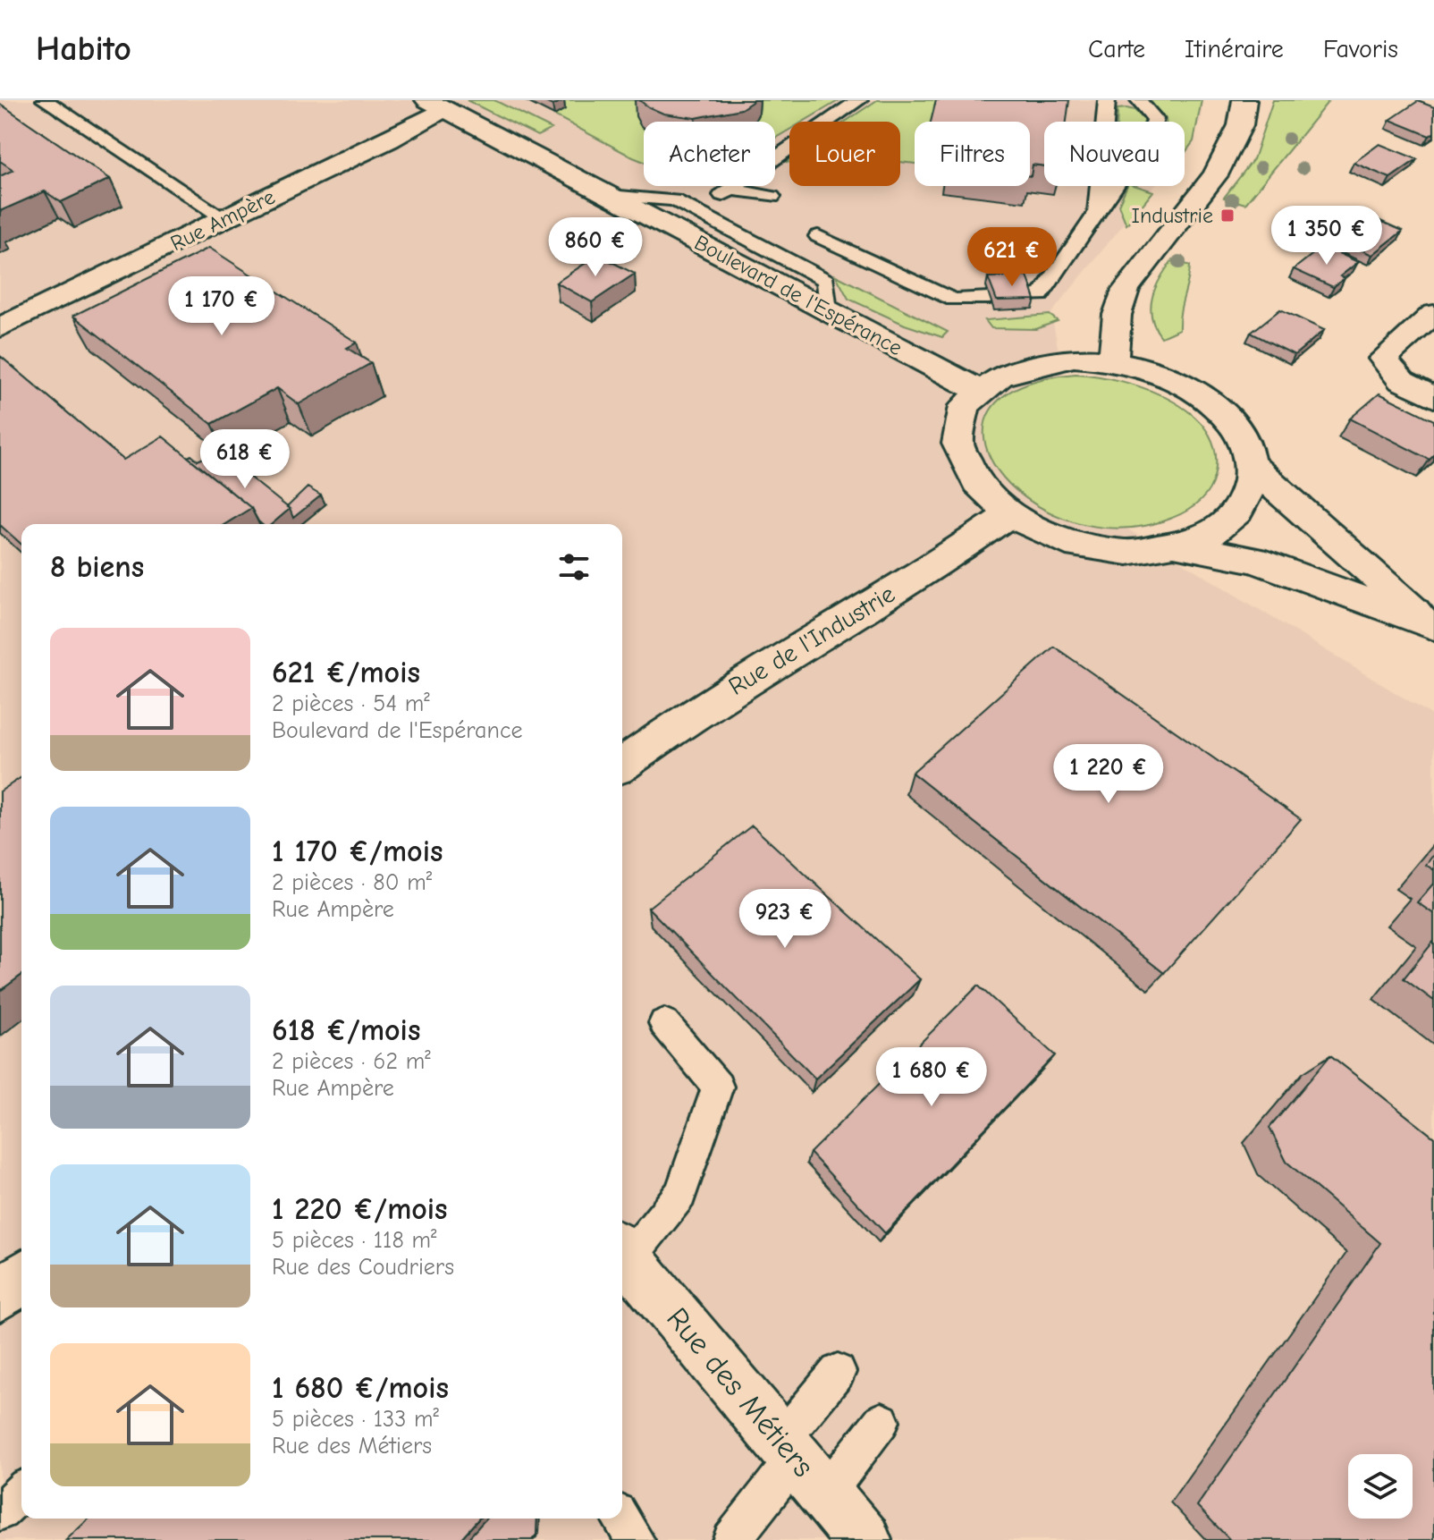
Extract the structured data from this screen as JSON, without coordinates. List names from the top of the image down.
{
  "streets": {
    "street": [
      "Rue Ampère",
      "Boulevard de l'Espérance",
      "Rue de l'Industrie",
      "Rue des Métiers"
    ]
  },
  "crossings": [
    ["Rue Ampère", "Boulevard de l'Espérance"],
    ["Boulevard de l'Espérance", "Rue de l'Industrie"]
  ],
  "places": {
    "transit": ["Industrie"]
  },
  "page": {
    "header": "Habito",
    "nav": ["Carte", "Itinéraire", "Favoris"],
    "chip": [
      "Acheter",
      "Louer",
      "Filtres",
      "Nouveau"
    ],
    "price": [
      "1 350 €",
      "860 €",
      "621 €",
      "1 170 €",
      "618 €",
      "1 220 €",
      "923 €",
      "1 680 €"
    ],
    "heading": "8 biens",
    "list": [
      {
        "name": "621 €/mois",
        "note": "2 pièces · 54 m² · Boulevard de l'Espérance"
      },
      {
        "name": "1 170 €/mois",
        "note": "2 pièces · 80 m² · Rue Ampère"
      },
      {
        "name": "618 €/mois",
        "note": "2 pièces · 62 m² · Rue Ampère"
      },
      {
        "name": "1 220 €/mois",
        "note": "5 pièces · 118 m² · Rue des Coudriers"
      },
      {
        "name": "1 680 €/mois",
        "note": "5 pièces · 133 m² · Rue des Métiers"
      }
    ]
  }
}
